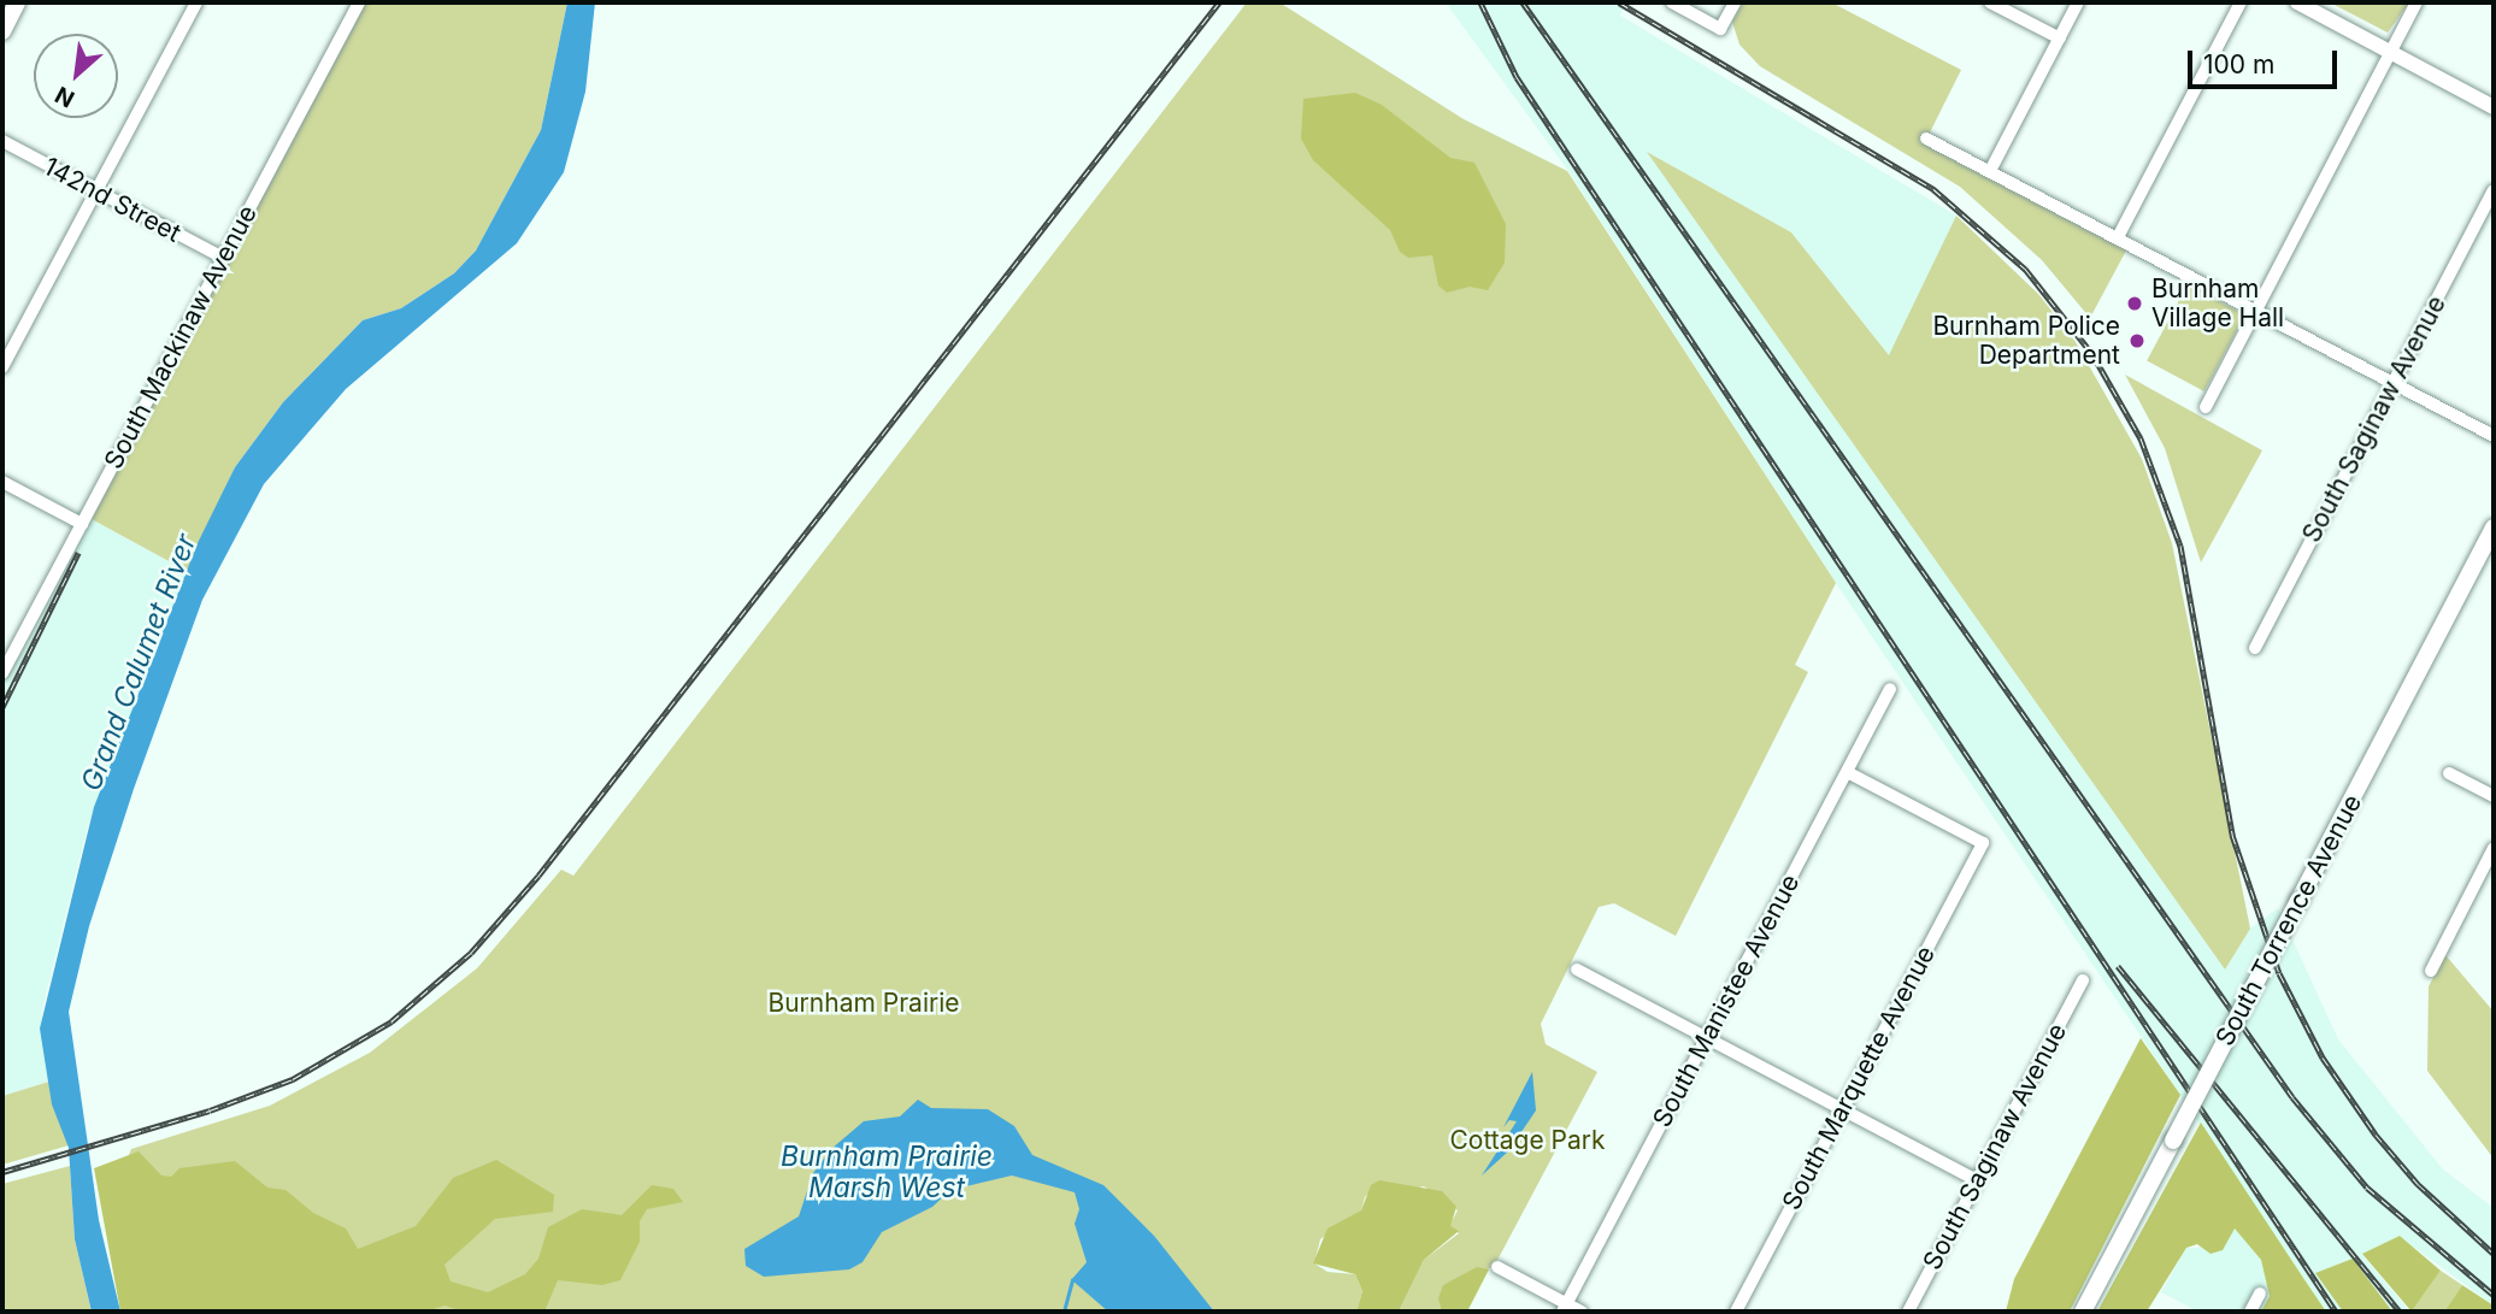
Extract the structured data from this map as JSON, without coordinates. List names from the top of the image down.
{
  "streets": {
    "main road": ["South Torrence Avenue"],
    "street": [
      "142nd Street",
      "South Mackinaw Avenue",
      "South Saginaw Avenue",
      "South Manistee Avenue",
      "South Marquette Avenue"
    ]
  },
  "crossings": [
    ["142nd Street", "South Mackinaw Avenue"],
    ["South Manistee Avenue", "South Marquette Avenue"]
  ],
  "water": ["Grand Calumet River", "Burnham Prairie Marsh West"],
  "parks": ["Burnham Prairie", "Cottage Park"],
  "places": ["Burnham Village Hall", "Burnham Police Department"],
  "scale_bar": "100 m",
  "north": "bottom left"
}
